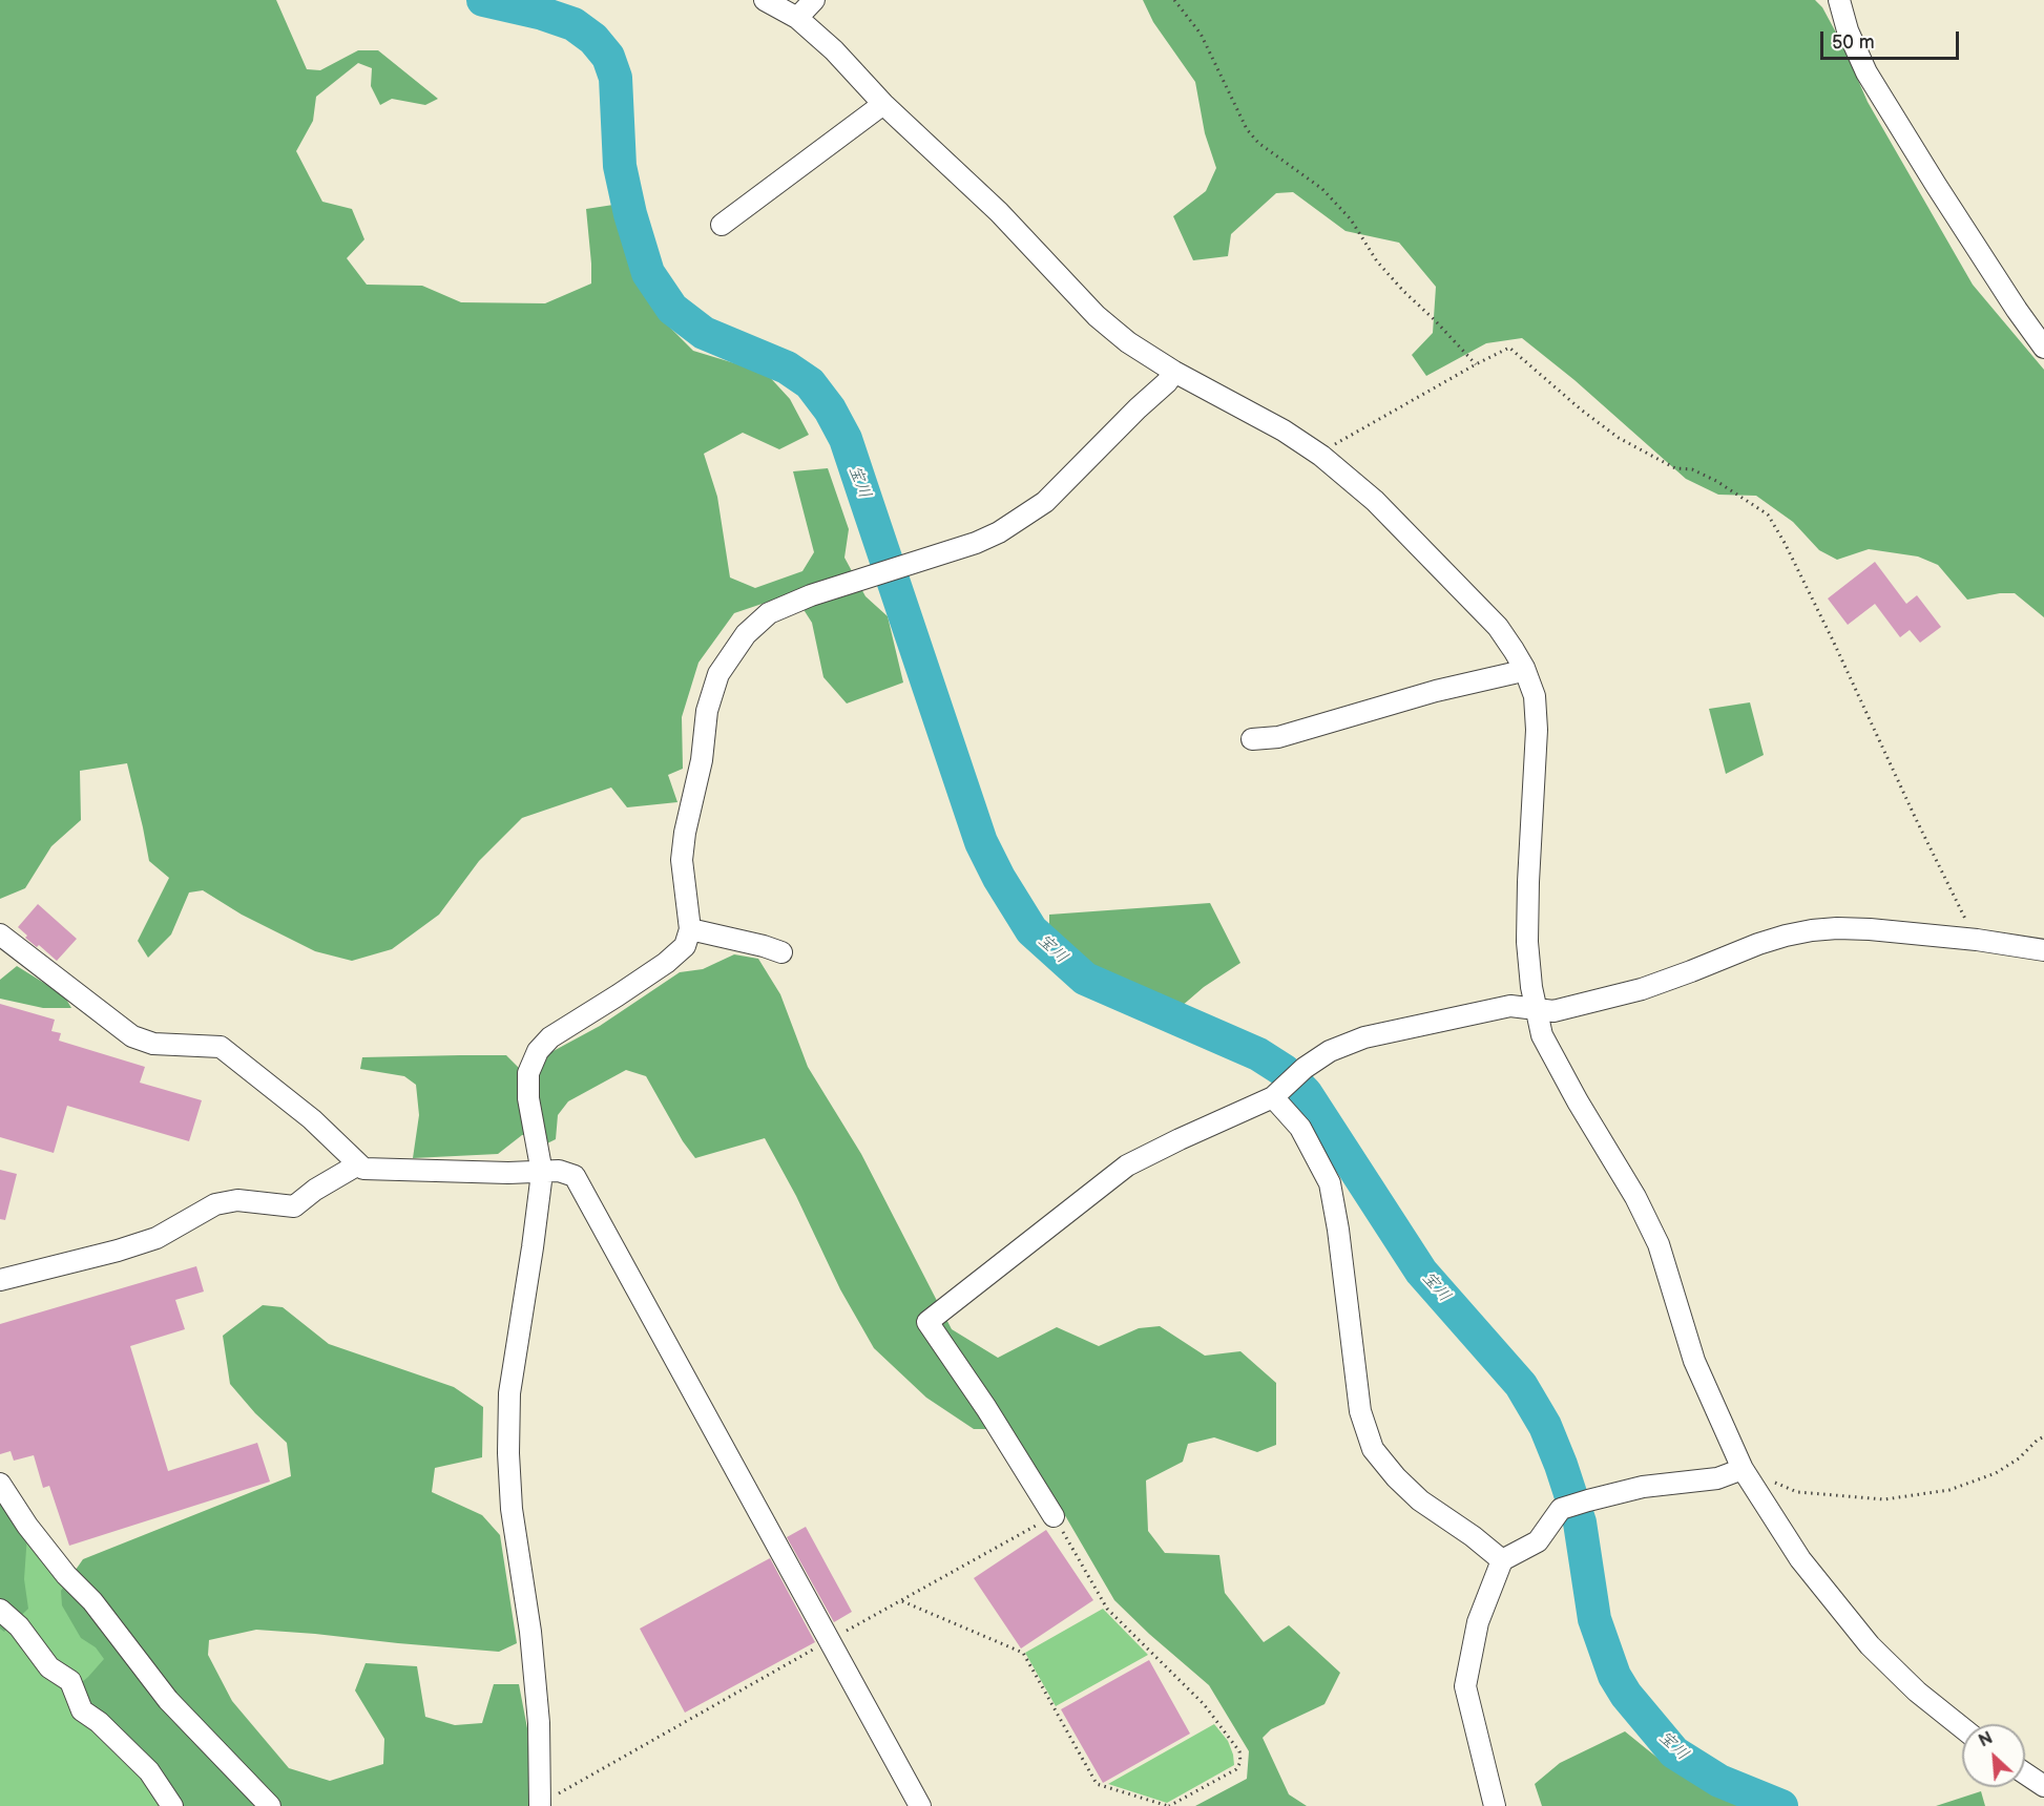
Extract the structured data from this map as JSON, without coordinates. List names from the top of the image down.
{
  "water": ["宝川"],
  "scale_bar": "50 m",
  "north": "top left"
}
